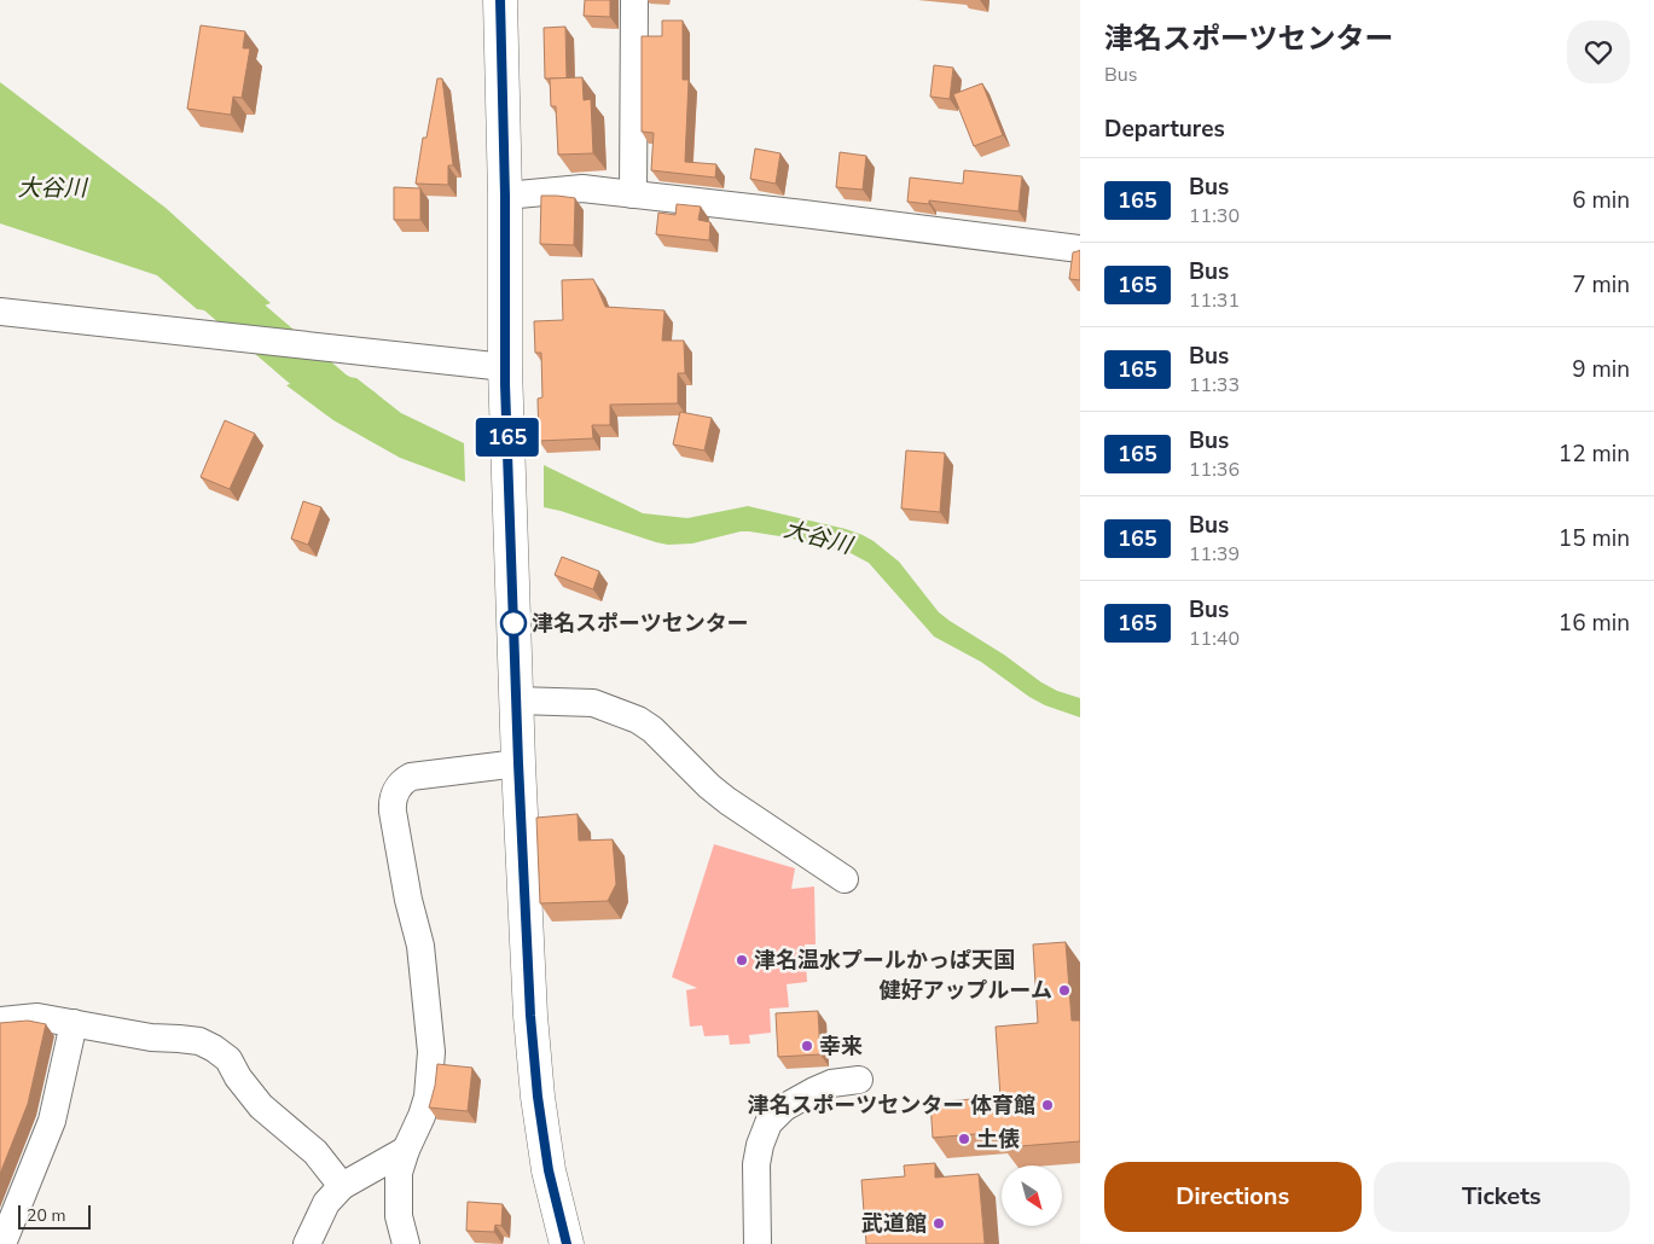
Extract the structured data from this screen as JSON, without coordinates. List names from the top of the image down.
{
  "water": ["大谷川"],
  "places": [
    "津名スポーツセンター",
    "津名温水プールかっぱ天国",
    "健好アップルーム",
    "幸来",
    "津名スポーツセンター 体育館",
    "土俵",
    "武道館"
  ],
  "lines": ["bus line 165"],
  "scale_bar": "20 m",
  "north": "bottom right",
  "page": {
    "on_map": "165",
    "heading": [
      ["津名スポーツセンター", "Bus"],
      "Departures"
    ],
    "list": [
      {
        "mark": "165",
        "name": "Bus",
        "note": "11:30",
        "value": "6 min"
      },
      {
        "mark": "165",
        "name": "Bus",
        "note": "11:31",
        "value": "7 min"
      },
      {
        "mark": "165",
        "name": "Bus",
        "note": "11:33",
        "value": "9 min"
      },
      {
        "mark": "165",
        "name": "Bus",
        "note": "11:36",
        "value": "12 min"
      },
      {
        "mark": "165",
        "name": "Bus",
        "note": "11:39",
        "value": "15 min"
      },
      {
        "mark": "165",
        "name": "Bus",
        "note": "11:40",
        "value": "16 min"
      }
    ],
    "buttons": ["Directions", "Tickets"],
    "scale": "20 m"
  }
}
